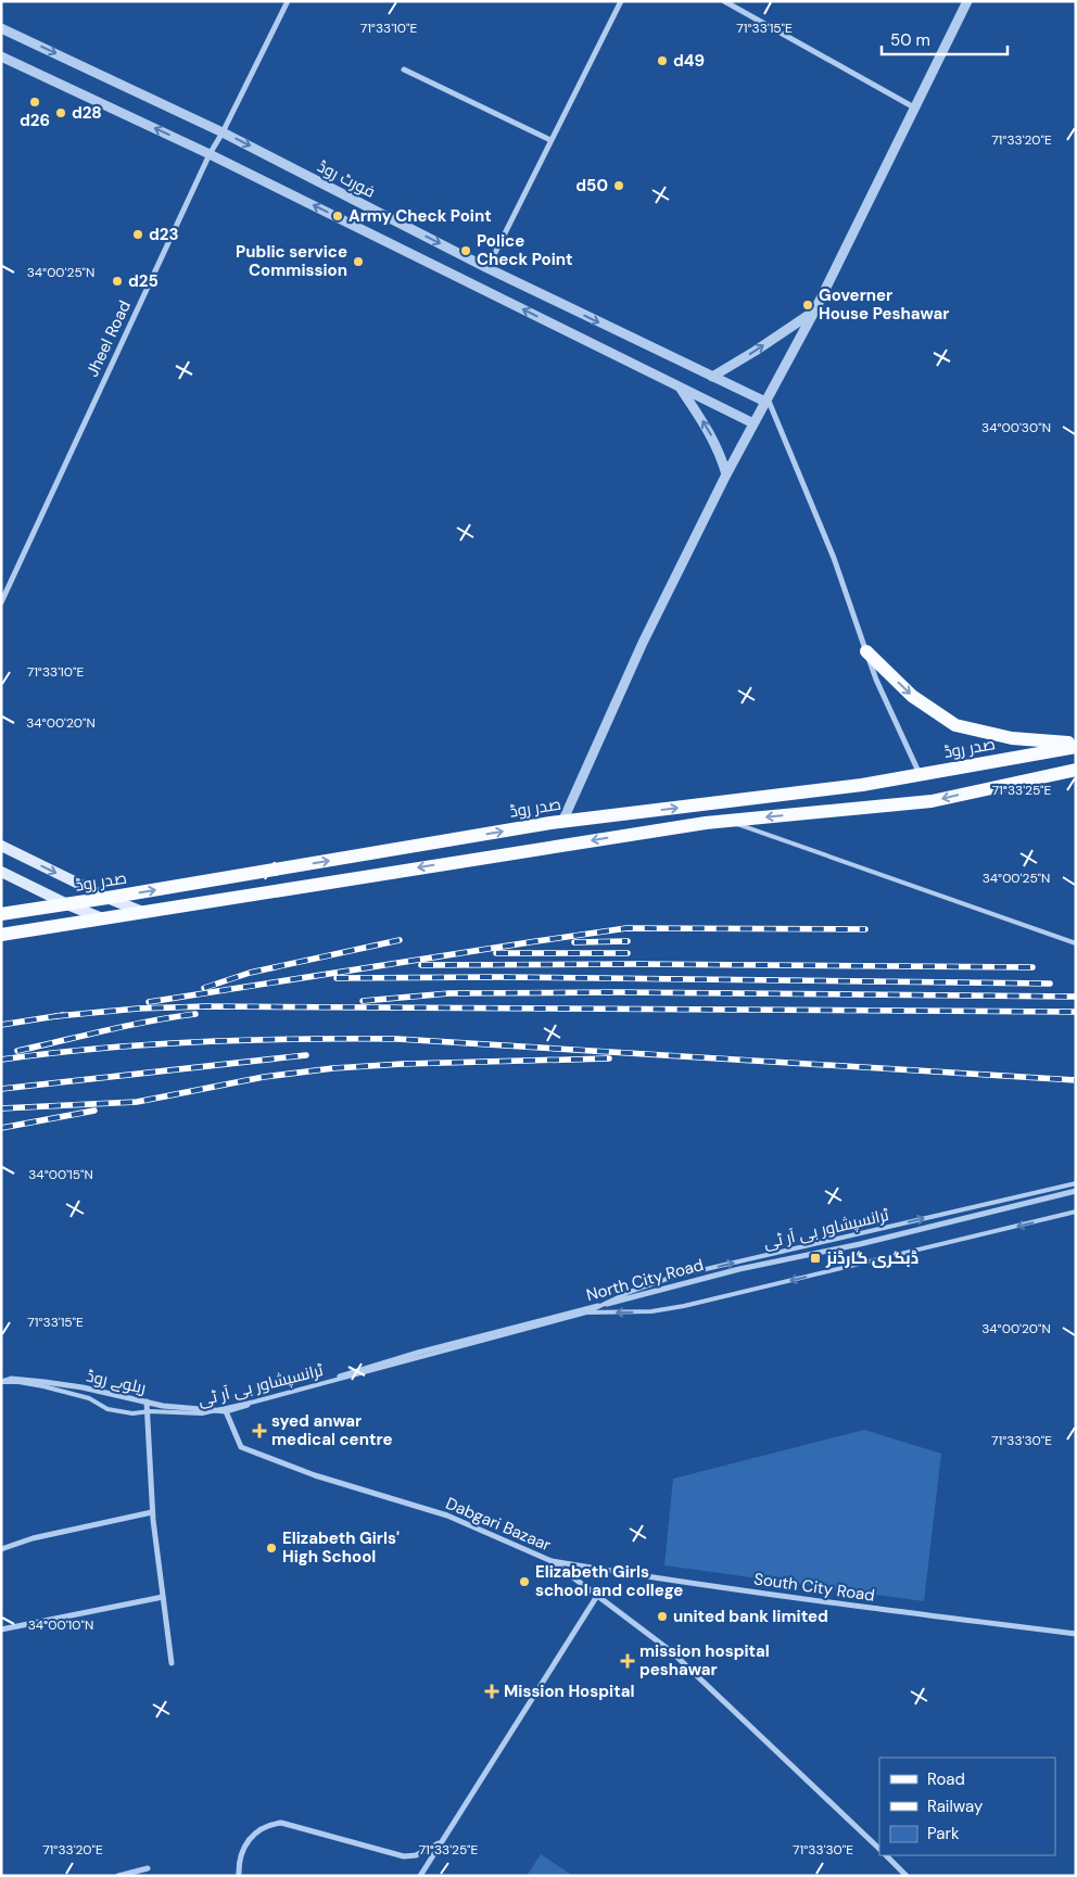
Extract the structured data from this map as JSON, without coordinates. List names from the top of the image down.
{
  "streets": {
    "main road": ["صدر روڈ"],
    "street": [
      "فورٹ روڈ",
      "Jheel Road",
      "North City Road",
      "ریلوے روڈ",
      "Dabgari Bazaar",
      "South City Road"
    ],
    "lane": ["ٹرانسپشاور بی آر ٹی"]
  },
  "crossings": [
    ["فورٹ روڈ", "Jheel Road"],
    ["ٹرانسپشاور بی آر ٹی", "ریلوے روڈ"],
    ["North City Road", "ریلوے روڈ"],
    ["North City Road", "Dabgari Bazaar"],
    ["ریلوے روڈ", "Dabgari Bazaar"],
    ["Dabgari Bazaar", "South City Road"]
  ],
  "places": {
    "other": [
      "d49",
      "d26",
      "d28",
      "d50",
      "Army Check Point",
      "d23",
      "Police Check Point",
      "Public service Commission",
      "d25",
      "Governer House Peshawar",
      "Elizabeth Girls' High School",
      "Elizabeth Girls school and college",
      "united bank limited"
    ],
    "transit": ["ڈبگری گارڈنز"],
    "health": ["syed anwar medical centre", "mission hospital peshawar", "Mission Hospital"]
  },
  "legend": ["Road", "Railway", "Park"],
  "scale_bar": "50 m",
  "coordinates": [
    "71°33'15\"E",
    "71°33'10\"E",
    "71°33'20\"E",
    "34°00'25\"N",
    "34°00'30\"N",
    "34°00'20\"N",
    "71°33'25\"E",
    "34°00'15\"N",
    "71°33'30\"E",
    "34°00'10\"N"
  ]
}
